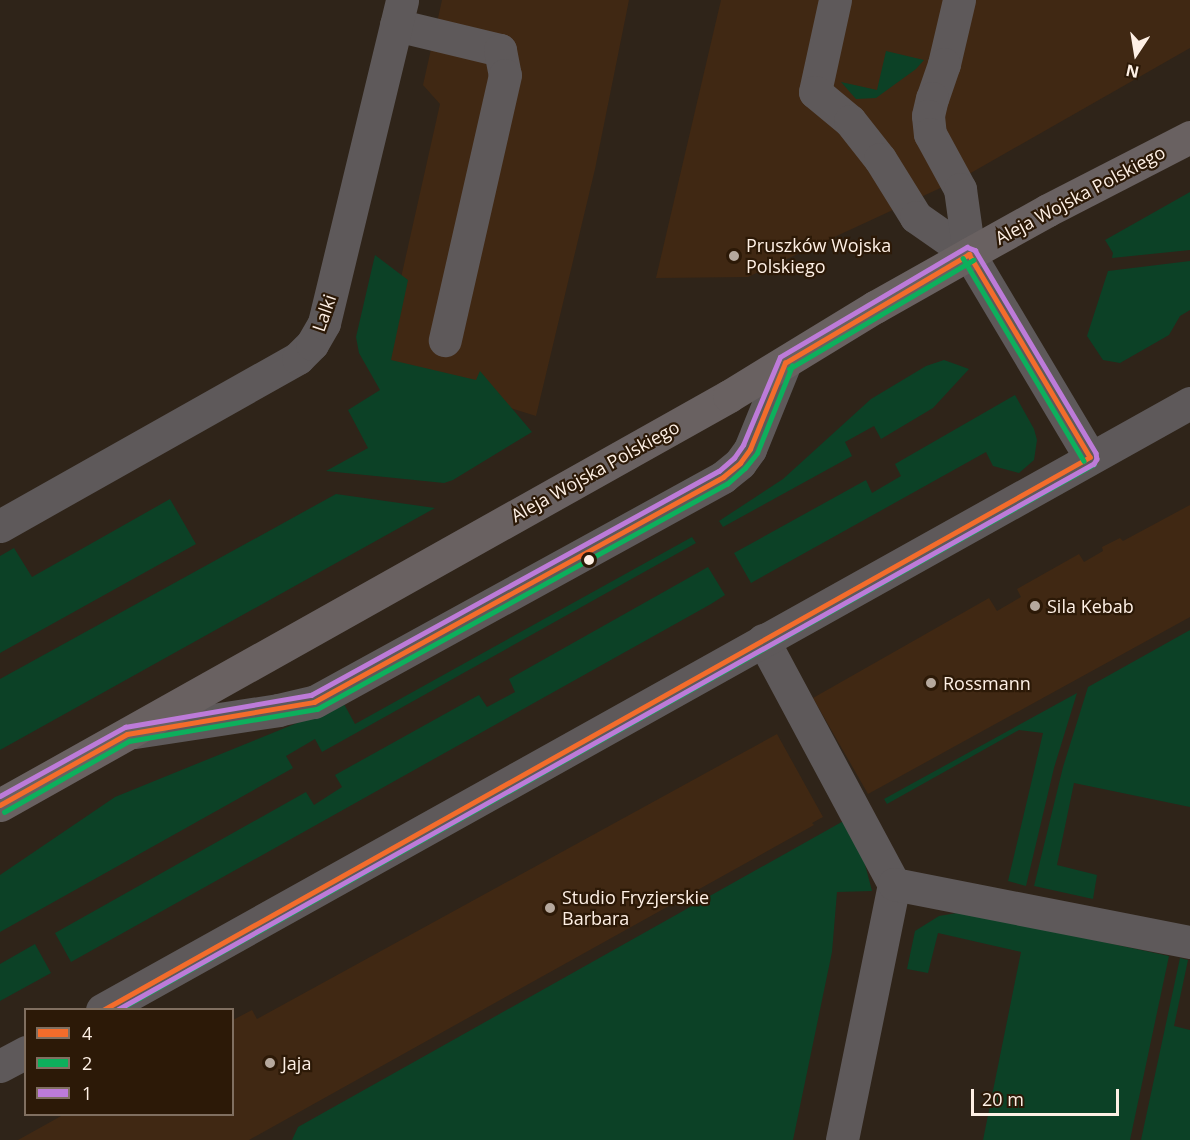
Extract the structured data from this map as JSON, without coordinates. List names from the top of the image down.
{
  "streets": {
    "main road": ["Aleja Wojska Polskiego"],
    "street": ["Lalki"]
  },
  "places": [
    "Pruszków Wojska Polskiego",
    "Sila Kebab",
    "Rossmann",
    "Studio Fryzjerskie Barbara",
    "Jaja"
  ],
  "lines": ["transit line 1", "transit line 4", "transit line 2"],
  "legend": ["4", "2", "1"],
  "scale_bar": "20 m",
  "north": "bottom"
}
